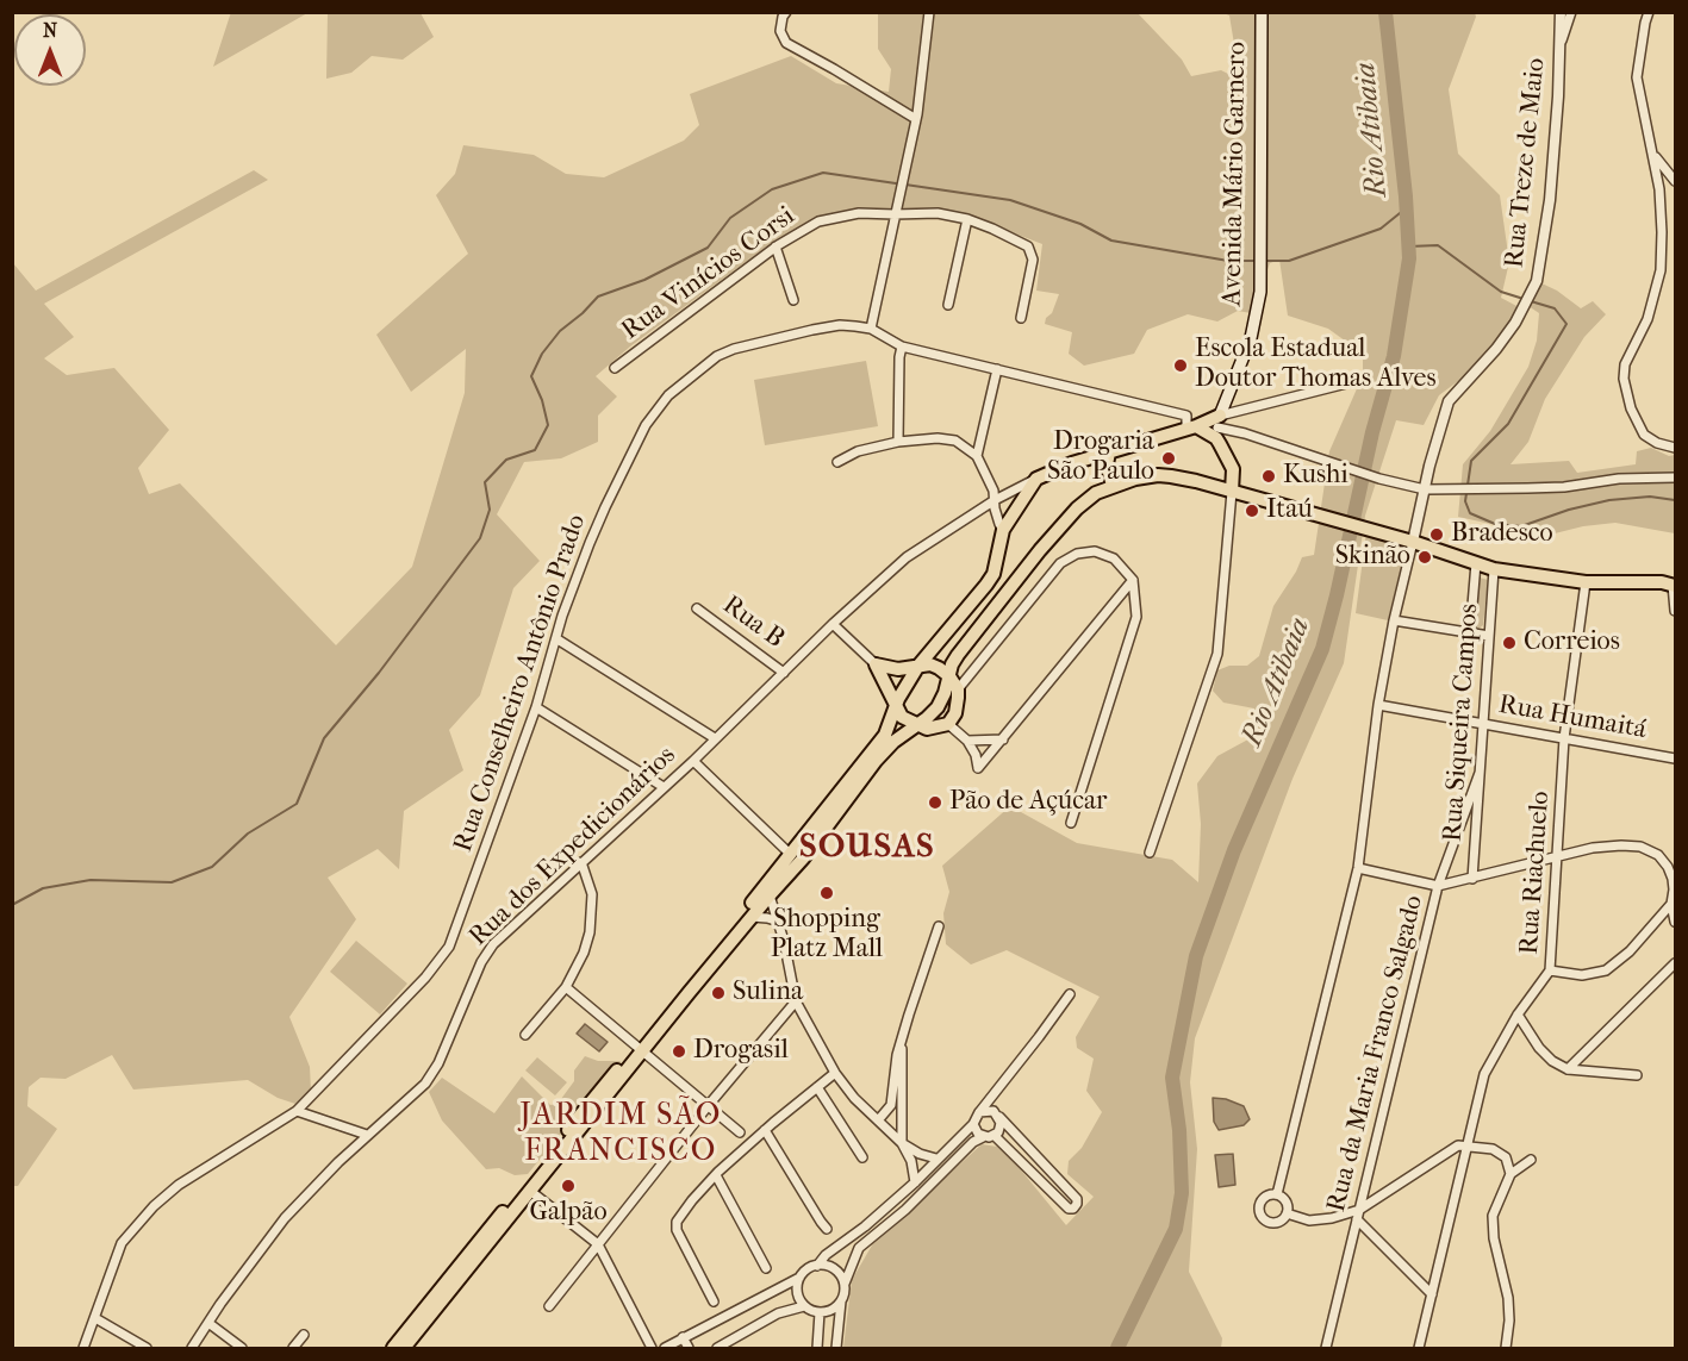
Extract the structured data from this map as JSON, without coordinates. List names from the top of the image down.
{
  "streets": {
    "main road": ["Avenida Mário Garnero"],
    "street": [
      "Rua Treze de Maio",
      "Rua Vinícios Corsi",
      "Rua B",
      "Rua Conselheiro Antônio Prado",
      "Rua Humaitá",
      "Rua Siqueira Campos",
      "Rua dos Expedicionários",
      "Rua Riachuelo",
      "Rua da Maria Franco Salgado"
    ]
  },
  "crossings": [
    ["Rua B", "Rua dos Expedicionários"],
    ["Rua Humaitá", "Rua Siqueira Campos"],
    ["Rua Humaitá", "Rua Riachuelo"],
    ["Rua Siqueira Campos", "Rua da Maria Franco Salgado"]
  ],
  "districts": ["SOUSAS", "JARDIM SÃO FRANCISCO"],
  "water": ["Rio Atibaia"],
  "places": [
    "Escola Estadual Doutor Thomas Alves",
    "Drogaria São Paulo",
    "Kushi",
    "Itaú",
    "Bradesco",
    "Skinão",
    "Correios",
    "Pão de Açúcar",
    "Shopping Platz Mall",
    "Sulina",
    "Drogasil",
    "Galpão"
  ],
  "north": "top"
}
